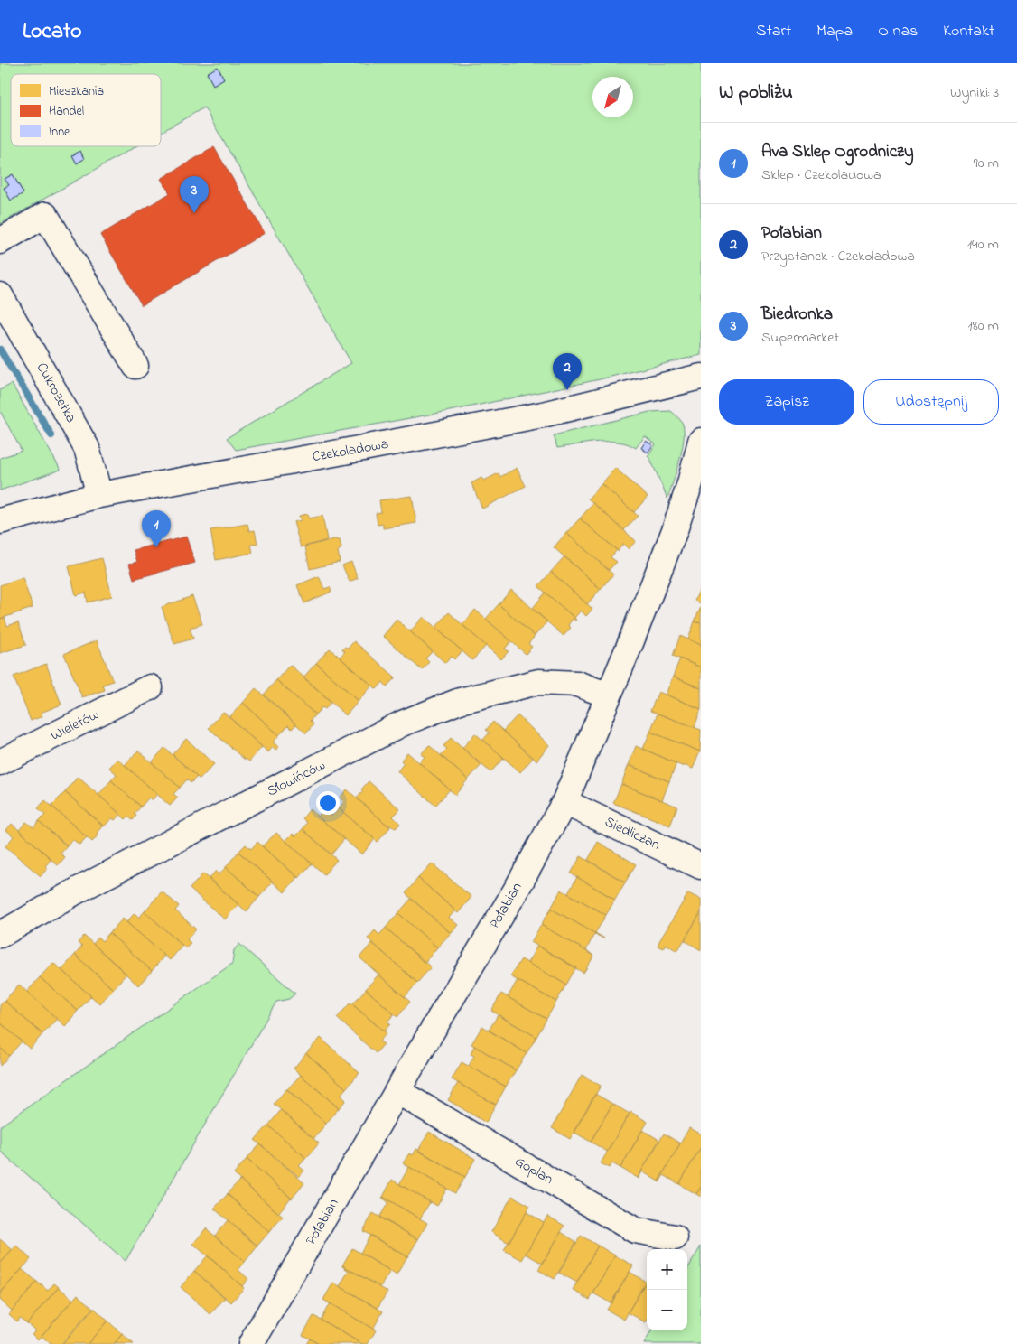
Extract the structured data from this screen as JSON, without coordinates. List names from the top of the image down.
{
  "streets": {
    "street": [
      "Cukrozetka",
      "Czekoladowa",
      "Wieletów",
      "Słowińców",
      "Siedliczan",
      "Połabian",
      "Goplan"
    ]
  },
  "crossings": [
    ["Cukrozetka", "Czekoladowa"],
    ["Słowińców", "Połabian"],
    ["Siedliczan", "Połabian"],
    ["Połabian", "Goplan"]
  ],
  "legend": ["Mieszkania", "Handel", "Inne"],
  "north": "bottom left",
  "page": {
    "header": "Locato",
    "nav": [
      "Start",
      "Mapa",
      "O nas",
      "Kontakt"
    ],
    "heading": ["W pobliżu", "Wyniki: 3"],
    "list": [
      {
        "mark": "1",
        "name": "Ava Sklep Ogrodniczy",
        "note": "Sklep · Czekoladowa",
        "value": "90 m"
      },
      {
        "mark": "2",
        "name": "Połabian",
        "note": "Przystanek · Czekoladowa",
        "value": "140 m"
      },
      {
        "mark": "3",
        "name": "Biedronka",
        "note": "Supermarket",
        "value": "180 m"
      }
    ],
    "pins": ["3", "2", "1"],
    "buttons": ["Zapisz", "Udostępnij"],
    "map_buttons": ["+", "−"]
  }
}
